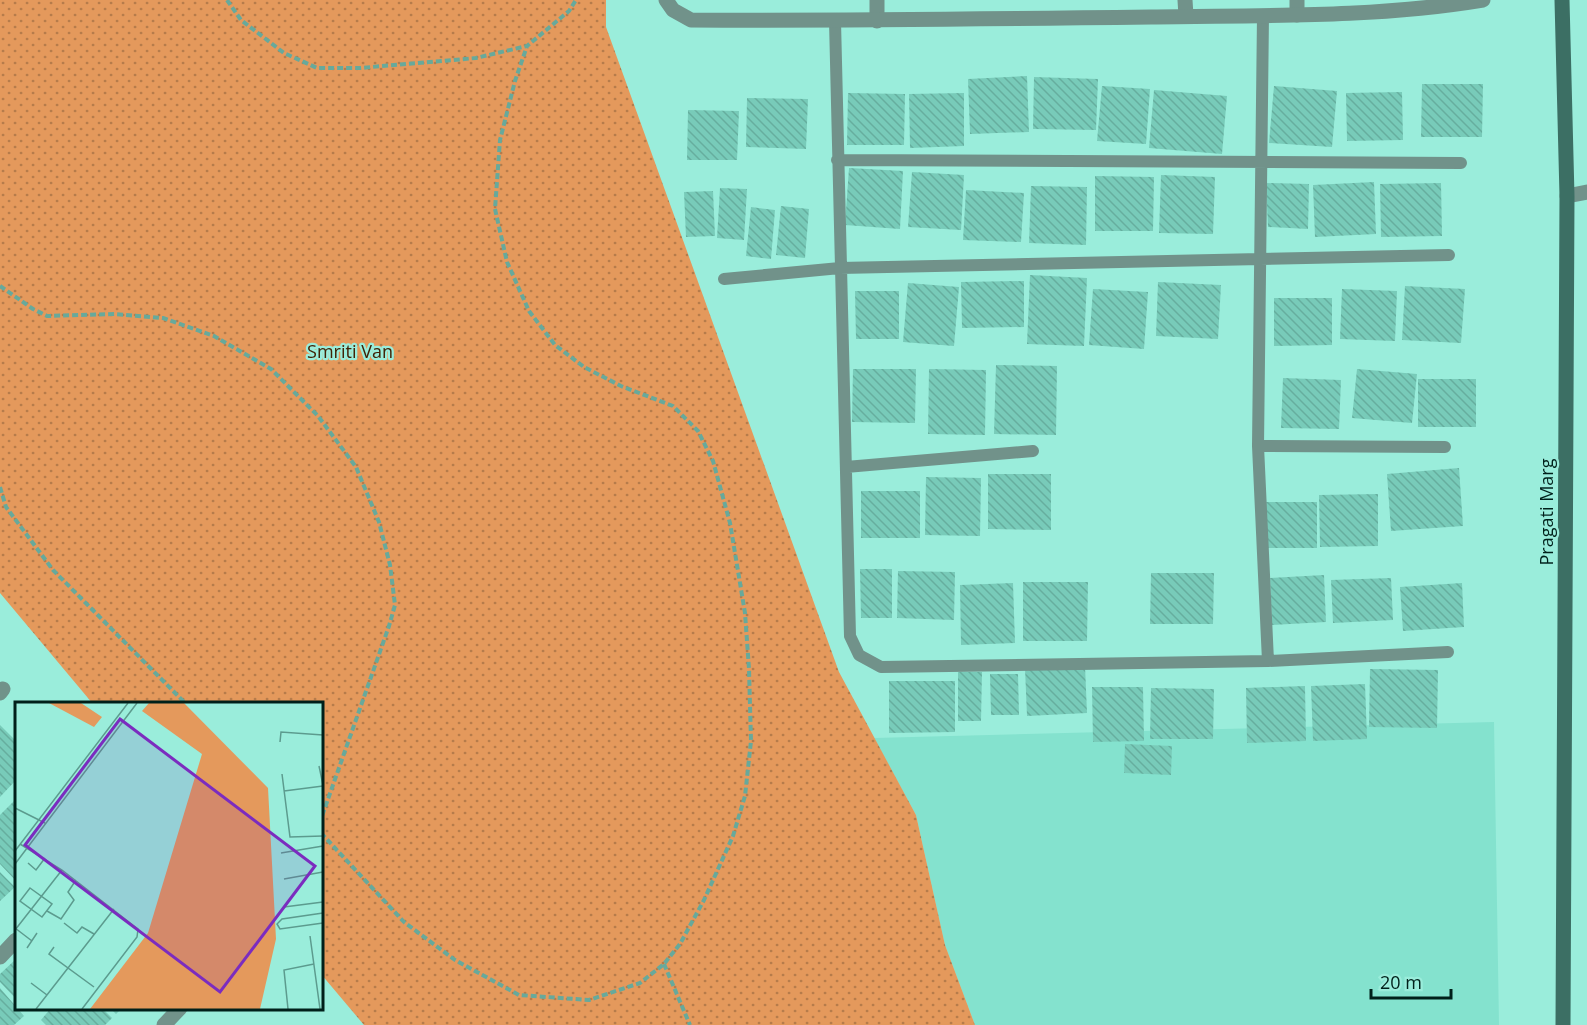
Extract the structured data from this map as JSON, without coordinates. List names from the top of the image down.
{
  "streets": {
    "main road": ["Pragati Marg"]
  },
  "parks": ["Smriti Van"],
  "scale_bar": "20 m"
}
